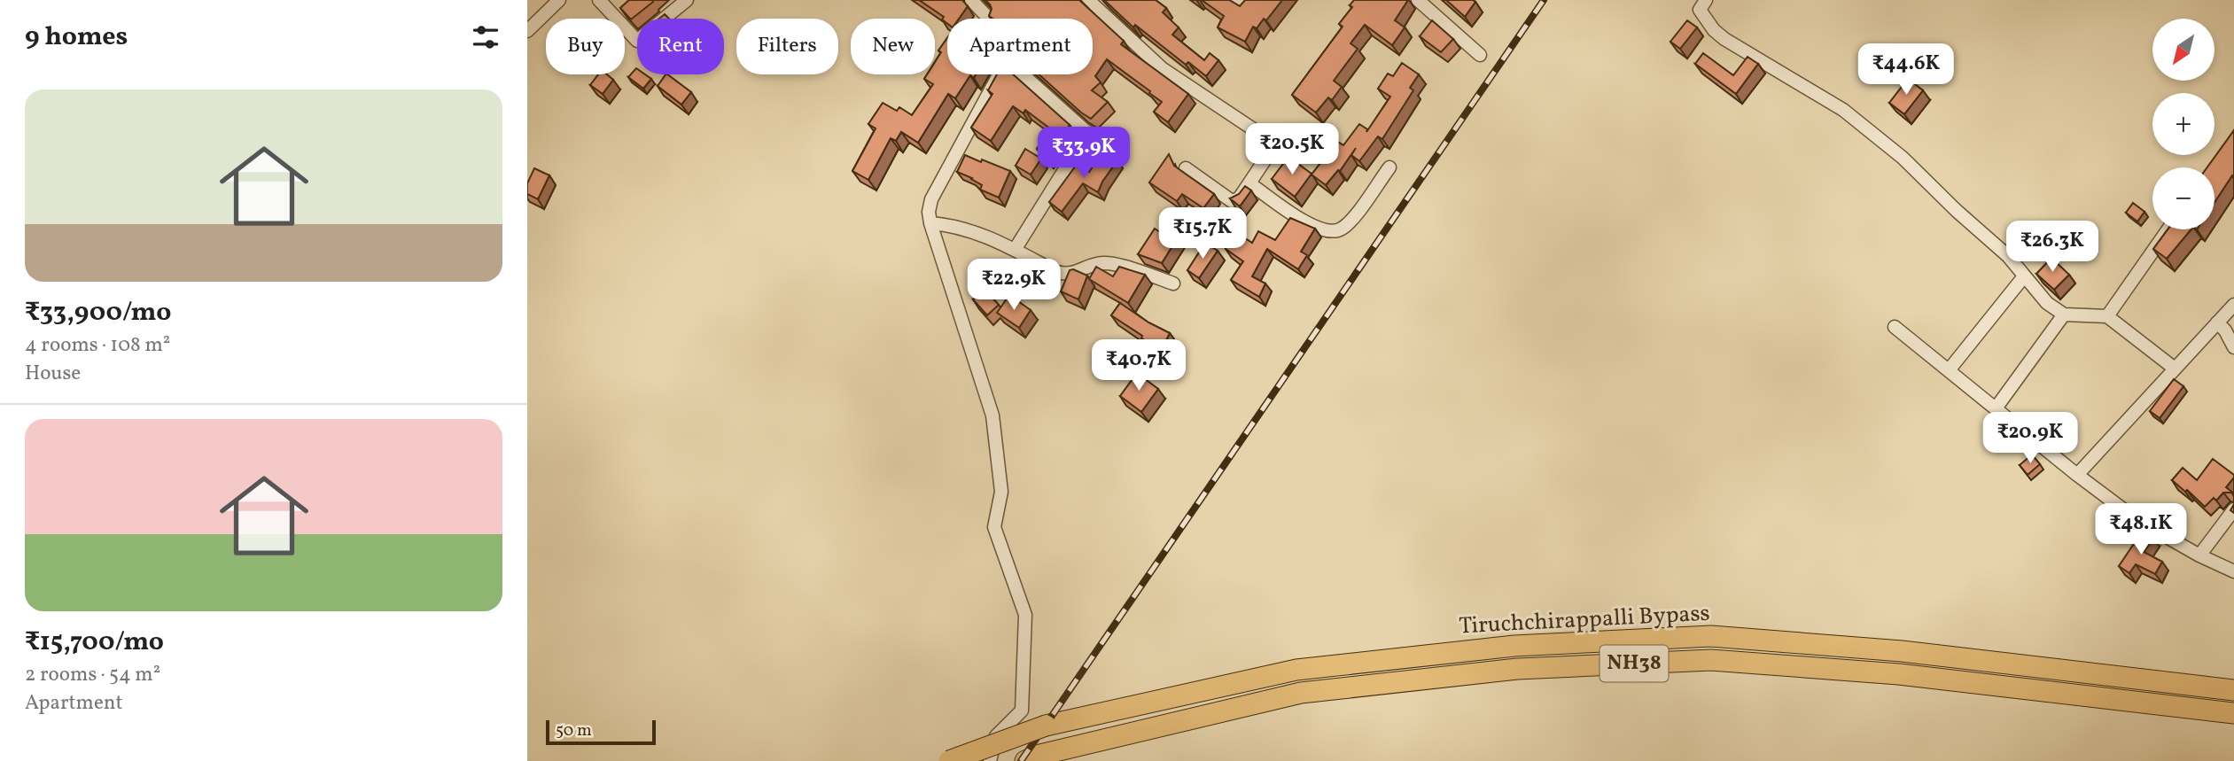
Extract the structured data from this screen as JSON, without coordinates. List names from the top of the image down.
{
  "streets": {
    "highway": ["Tiruchchirappalli Bypass", "NH38"]
  },
  "scale_bar": "50 m",
  "north": "bottom left",
  "page": {
    "heading": "9 homes",
    "map_buttons": ["+", "−"],
    "chip": [
      "Buy",
      "Rent",
      "Filters",
      "New",
      "Apartment"
    ],
    "price": [
      "₹44.6K",
      "₹20.5K",
      "₹33.9K",
      "₹15.7K",
      "₹26.3K",
      "₹22.9K",
      "₹40.7K",
      "₹20.9K",
      "₹48.1K"
    ],
    "list": [
      {
        "name": "₹33,900/mo",
        "note": "4 rooms · 108 m² · House"
      },
      {
        "name": "₹15,700/mo",
        "note": "2 rooms · 54 m² · Apartment"
      }
    ],
    "scale": "50 m"
  }
}
